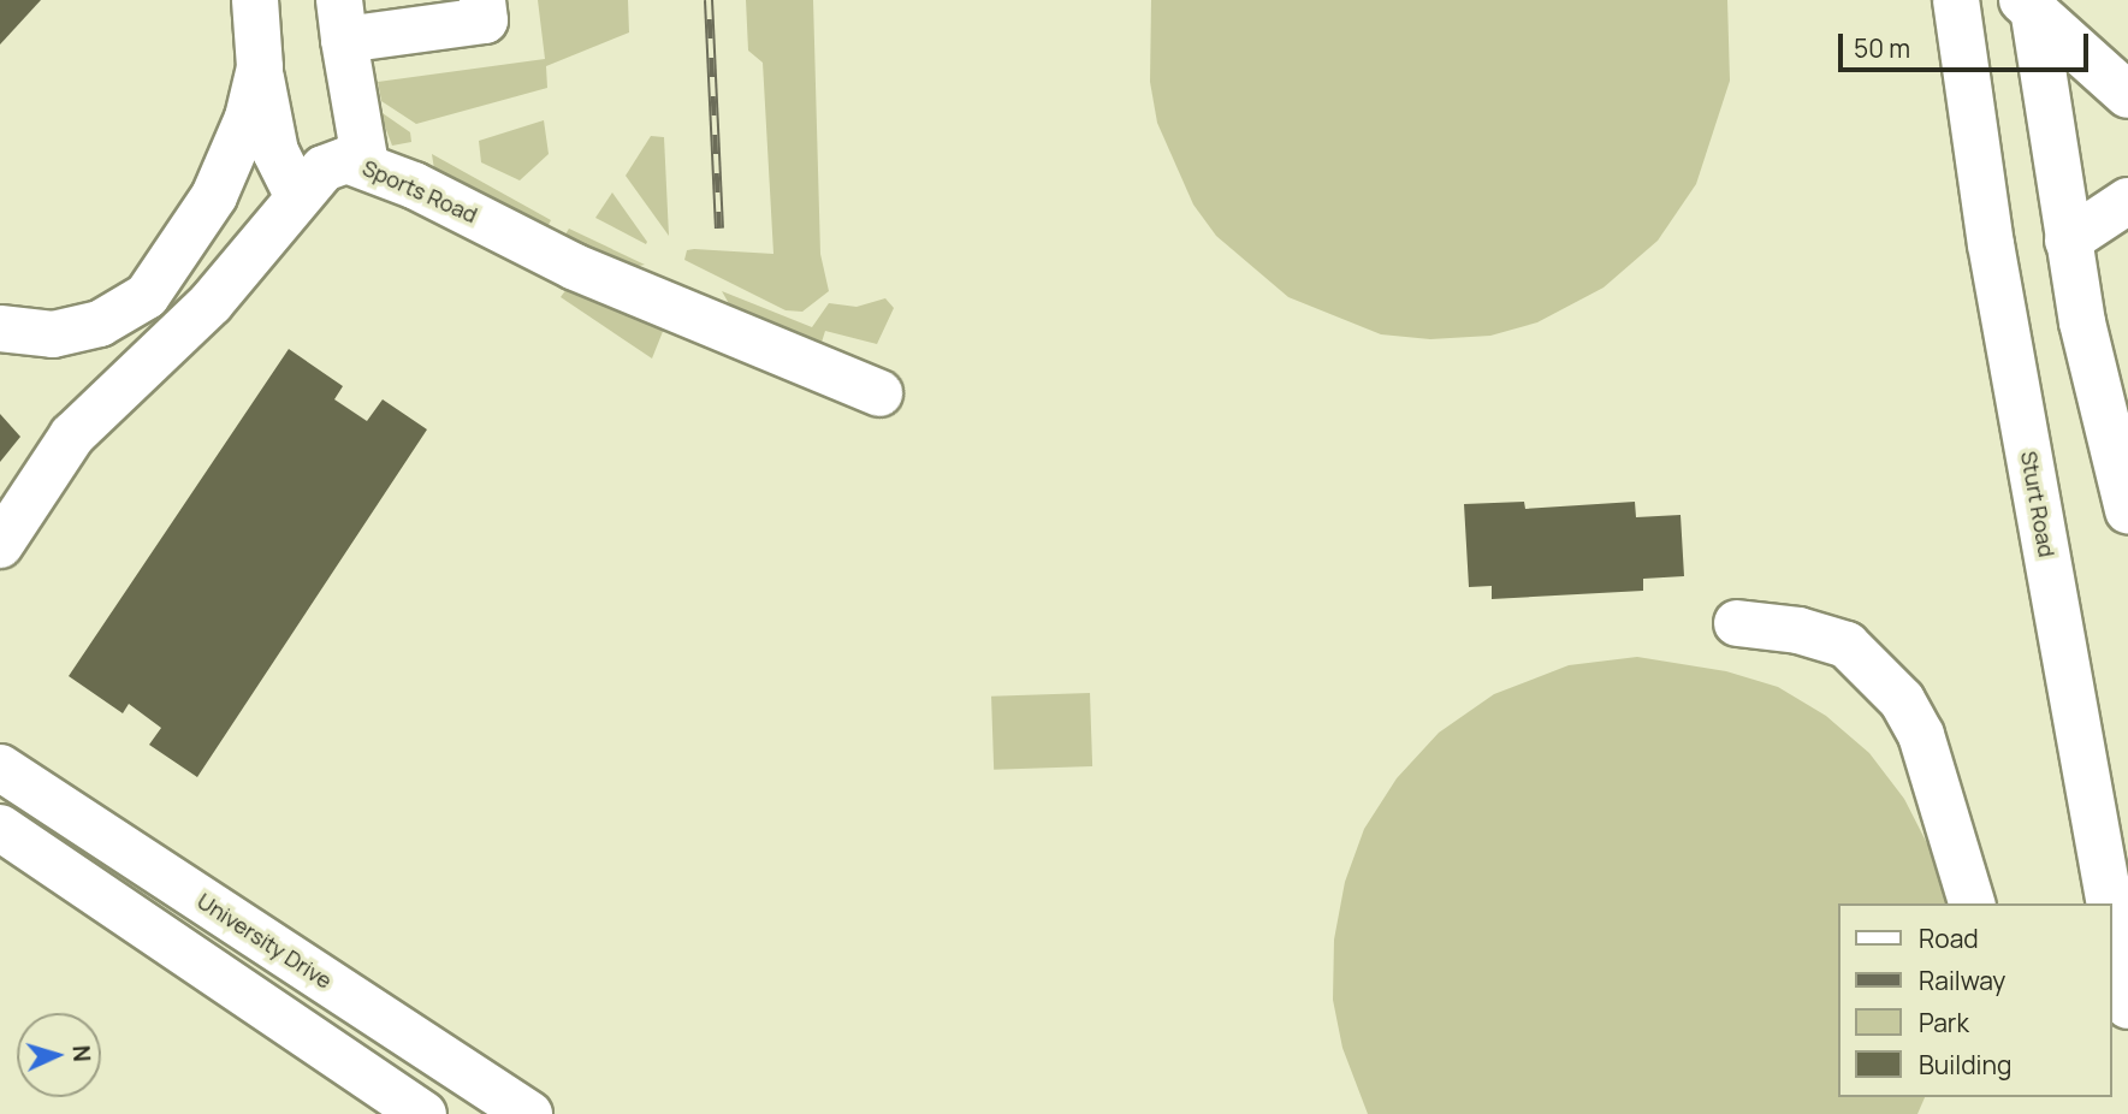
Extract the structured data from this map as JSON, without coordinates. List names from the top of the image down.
{
  "streets": {
    "main road": ["Sports Road", "Sturt Road", "University Drive"]
  },
  "legend": [
    "Road",
    "Railway",
    "Park",
    "Building"
  ],
  "scale_bar": "50 m",
  "north": "right"
}
